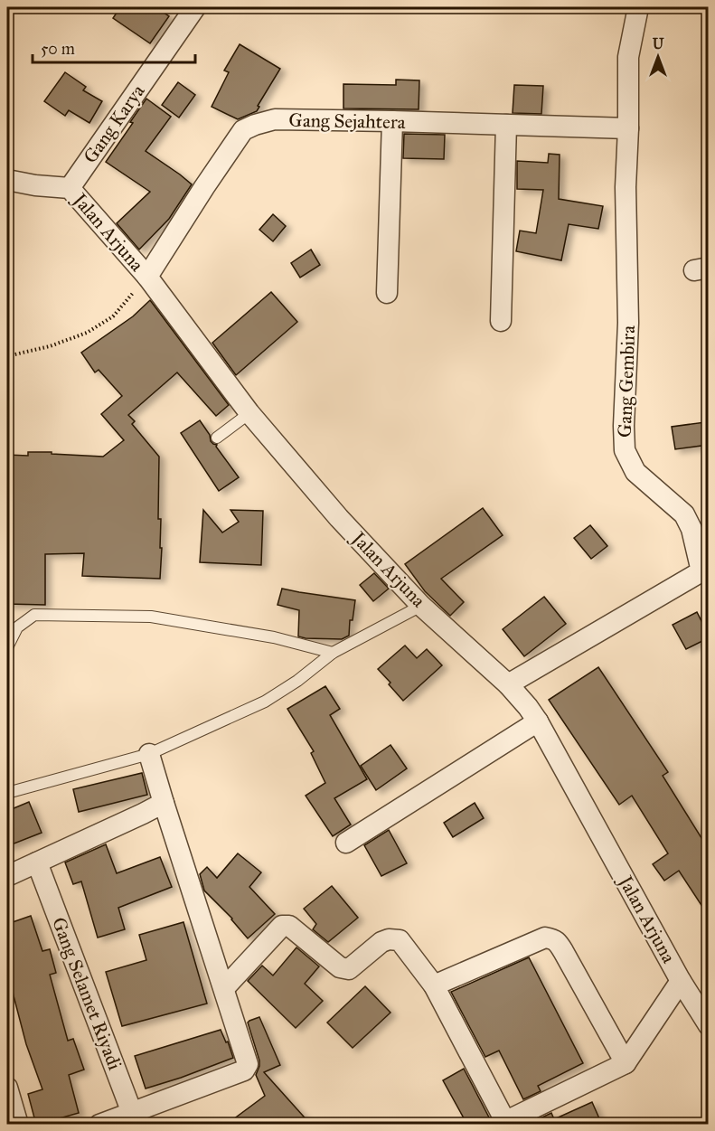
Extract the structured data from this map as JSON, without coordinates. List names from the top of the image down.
{
  "streets": {
    "street": [
      "Gang Sejahtera",
      "Gang Karya",
      "Jalan Arjuna",
      "Gang Gembira",
      "Gang Selamet Riyadi"
    ]
  },
  "crossings": [
    ["Gang Sejahtera", "Jalan Arjuna"],
    ["Gang Sejahtera", "Gang Gembira"],
    ["Gang Karya", "Jalan Arjuna"],
    ["Jalan Arjuna", "Gang Gembira"]
  ],
  "scale_bar": "50 m",
  "north": "top"
}
